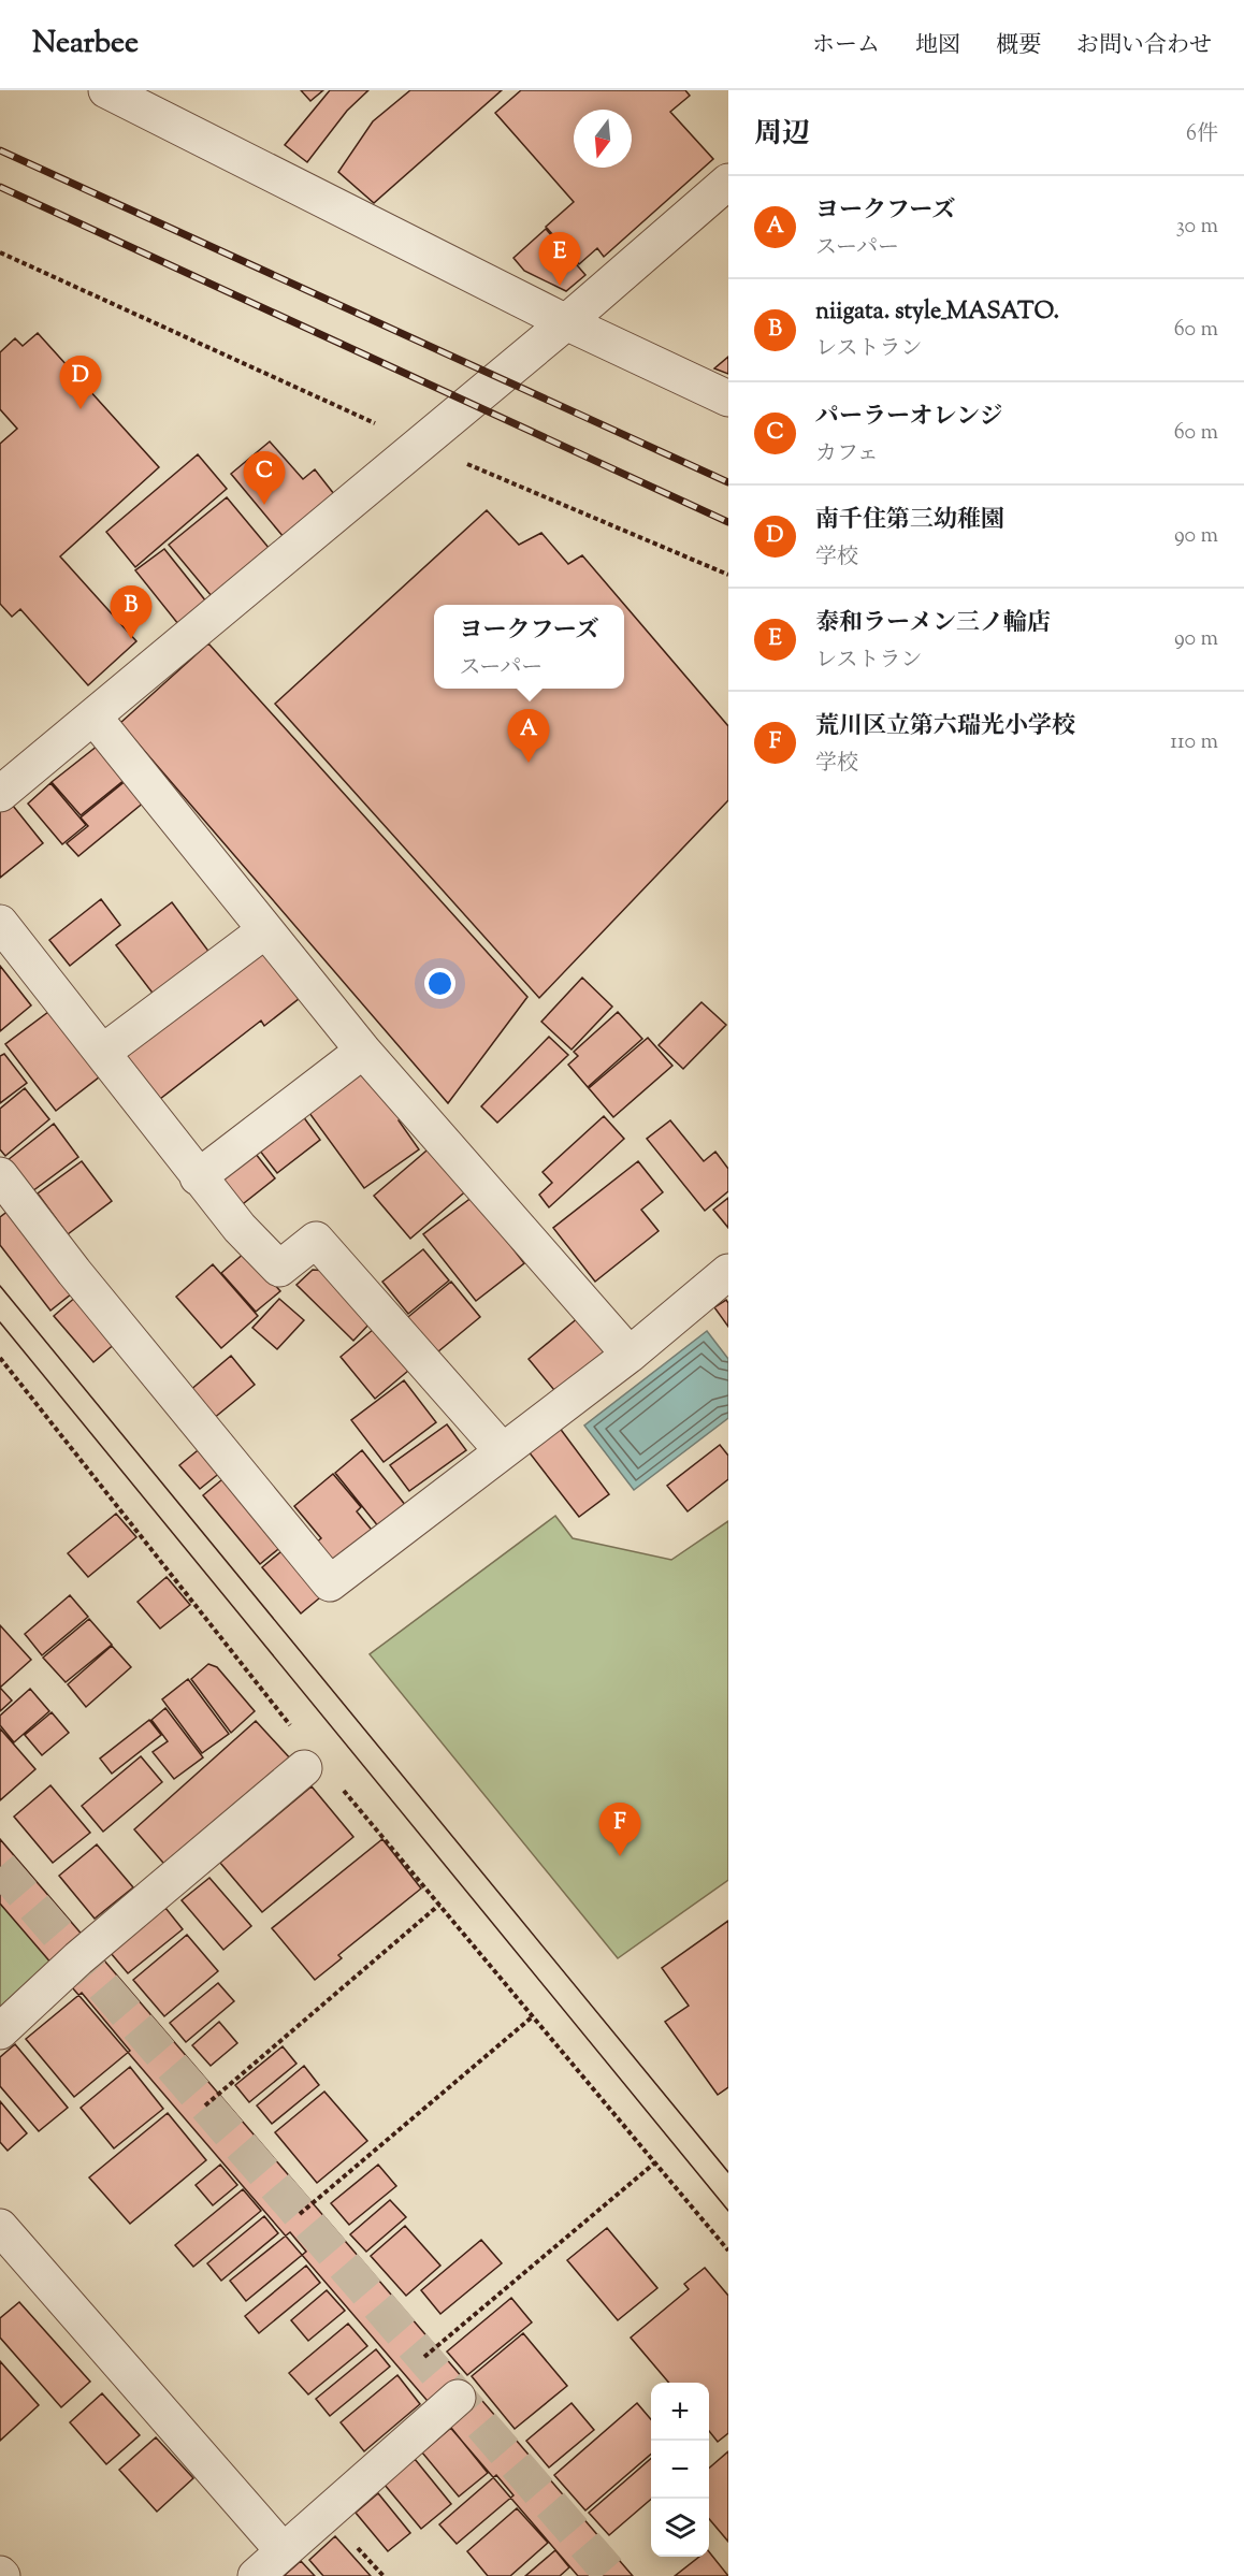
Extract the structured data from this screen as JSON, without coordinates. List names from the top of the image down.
{
  "north": "bottom",
  "page": {
    "header": "Nearbee",
    "nav": [
      "ホーム",
      "地図",
      "概要",
      "お問い合わせ"
    ],
    "heading": ["周辺", "6件"],
    "list": [
      {
        "mark": "A",
        "name": "ヨークフーズ",
        "note": "スーパー",
        "value": "30 m"
      },
      {
        "mark": "B",
        "name": "niigata. style_MASATO.",
        "note": "レストラン",
        "value": "60 m"
      },
      {
        "mark": "C",
        "name": "パーラーオレンジ",
        "note": "カフェ",
        "value": "60 m"
      },
      {
        "mark": "D",
        "name": "南千住第三幼稚園",
        "note": "学校",
        "value": "90 m"
      },
      {
        "mark": "E",
        "name": "泰和ラーメン三ノ輪店",
        "note": "レストラン",
        "value": "90 m"
      },
      {
        "mark": "F",
        "name": "荒川区立第六瑞光小学校",
        "note": "学校",
        "value": "110 m"
      }
    ],
    "pins": [
      "E",
      "D",
      "C",
      "B",
      "A",
      "F"
    ],
    "popup": ["ヨークフーズ", "スーパー"],
    "map_buttons": ["+", "−"]
  }
}
